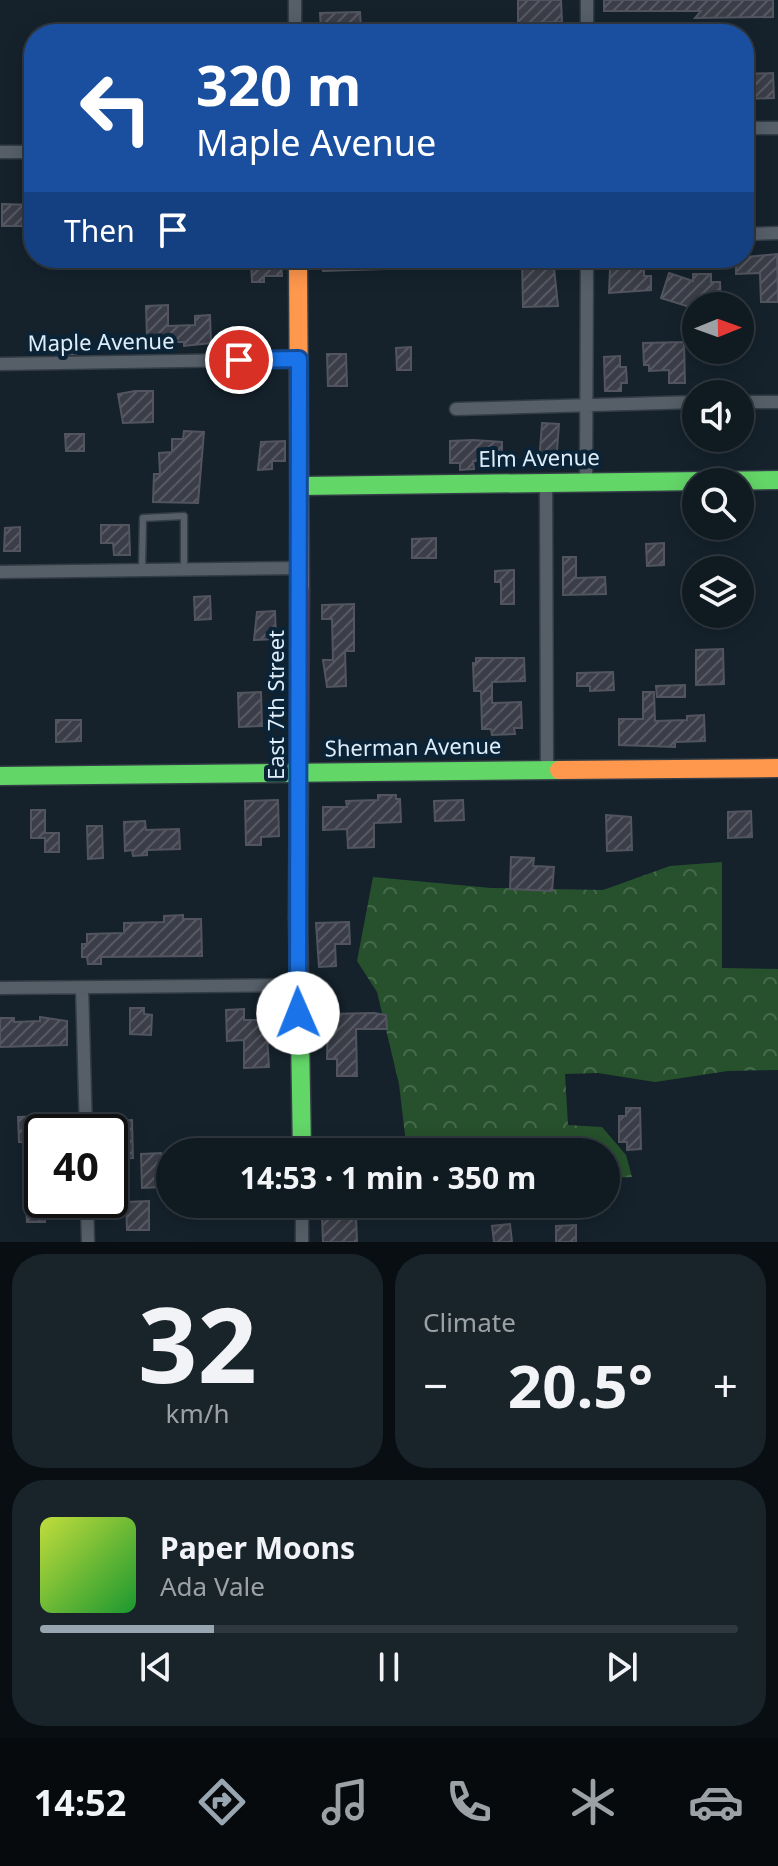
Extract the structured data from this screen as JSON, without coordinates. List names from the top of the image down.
{
  "streets": {
    "street": [
      "Maple Avenue",
      "Elm Avenue",
      "East 7th Street",
      "Sherman Avenue"
    ]
  },
  "crossings": [
    ["Maple Avenue", "East 7th Street"],
    ["Elm Avenue", "East 7th Street"],
    ["East 7th Street", "Sherman Avenue"]
  ],
  "north": "right",
  "page": {
    "turn": ["320 m", "Maple Avenue"],
    "then": "Then",
    "limit": "40",
    "trip": "14:53 · 1 min · 350 m",
    "tile": [
      ["32", "km/h"],
      "Climate"
    ],
    "heat": ["−", "20.5°", "+"],
    "song": ["Paper Moons", "Ada Vale"],
    "tabs": "14:52"
  }
}
